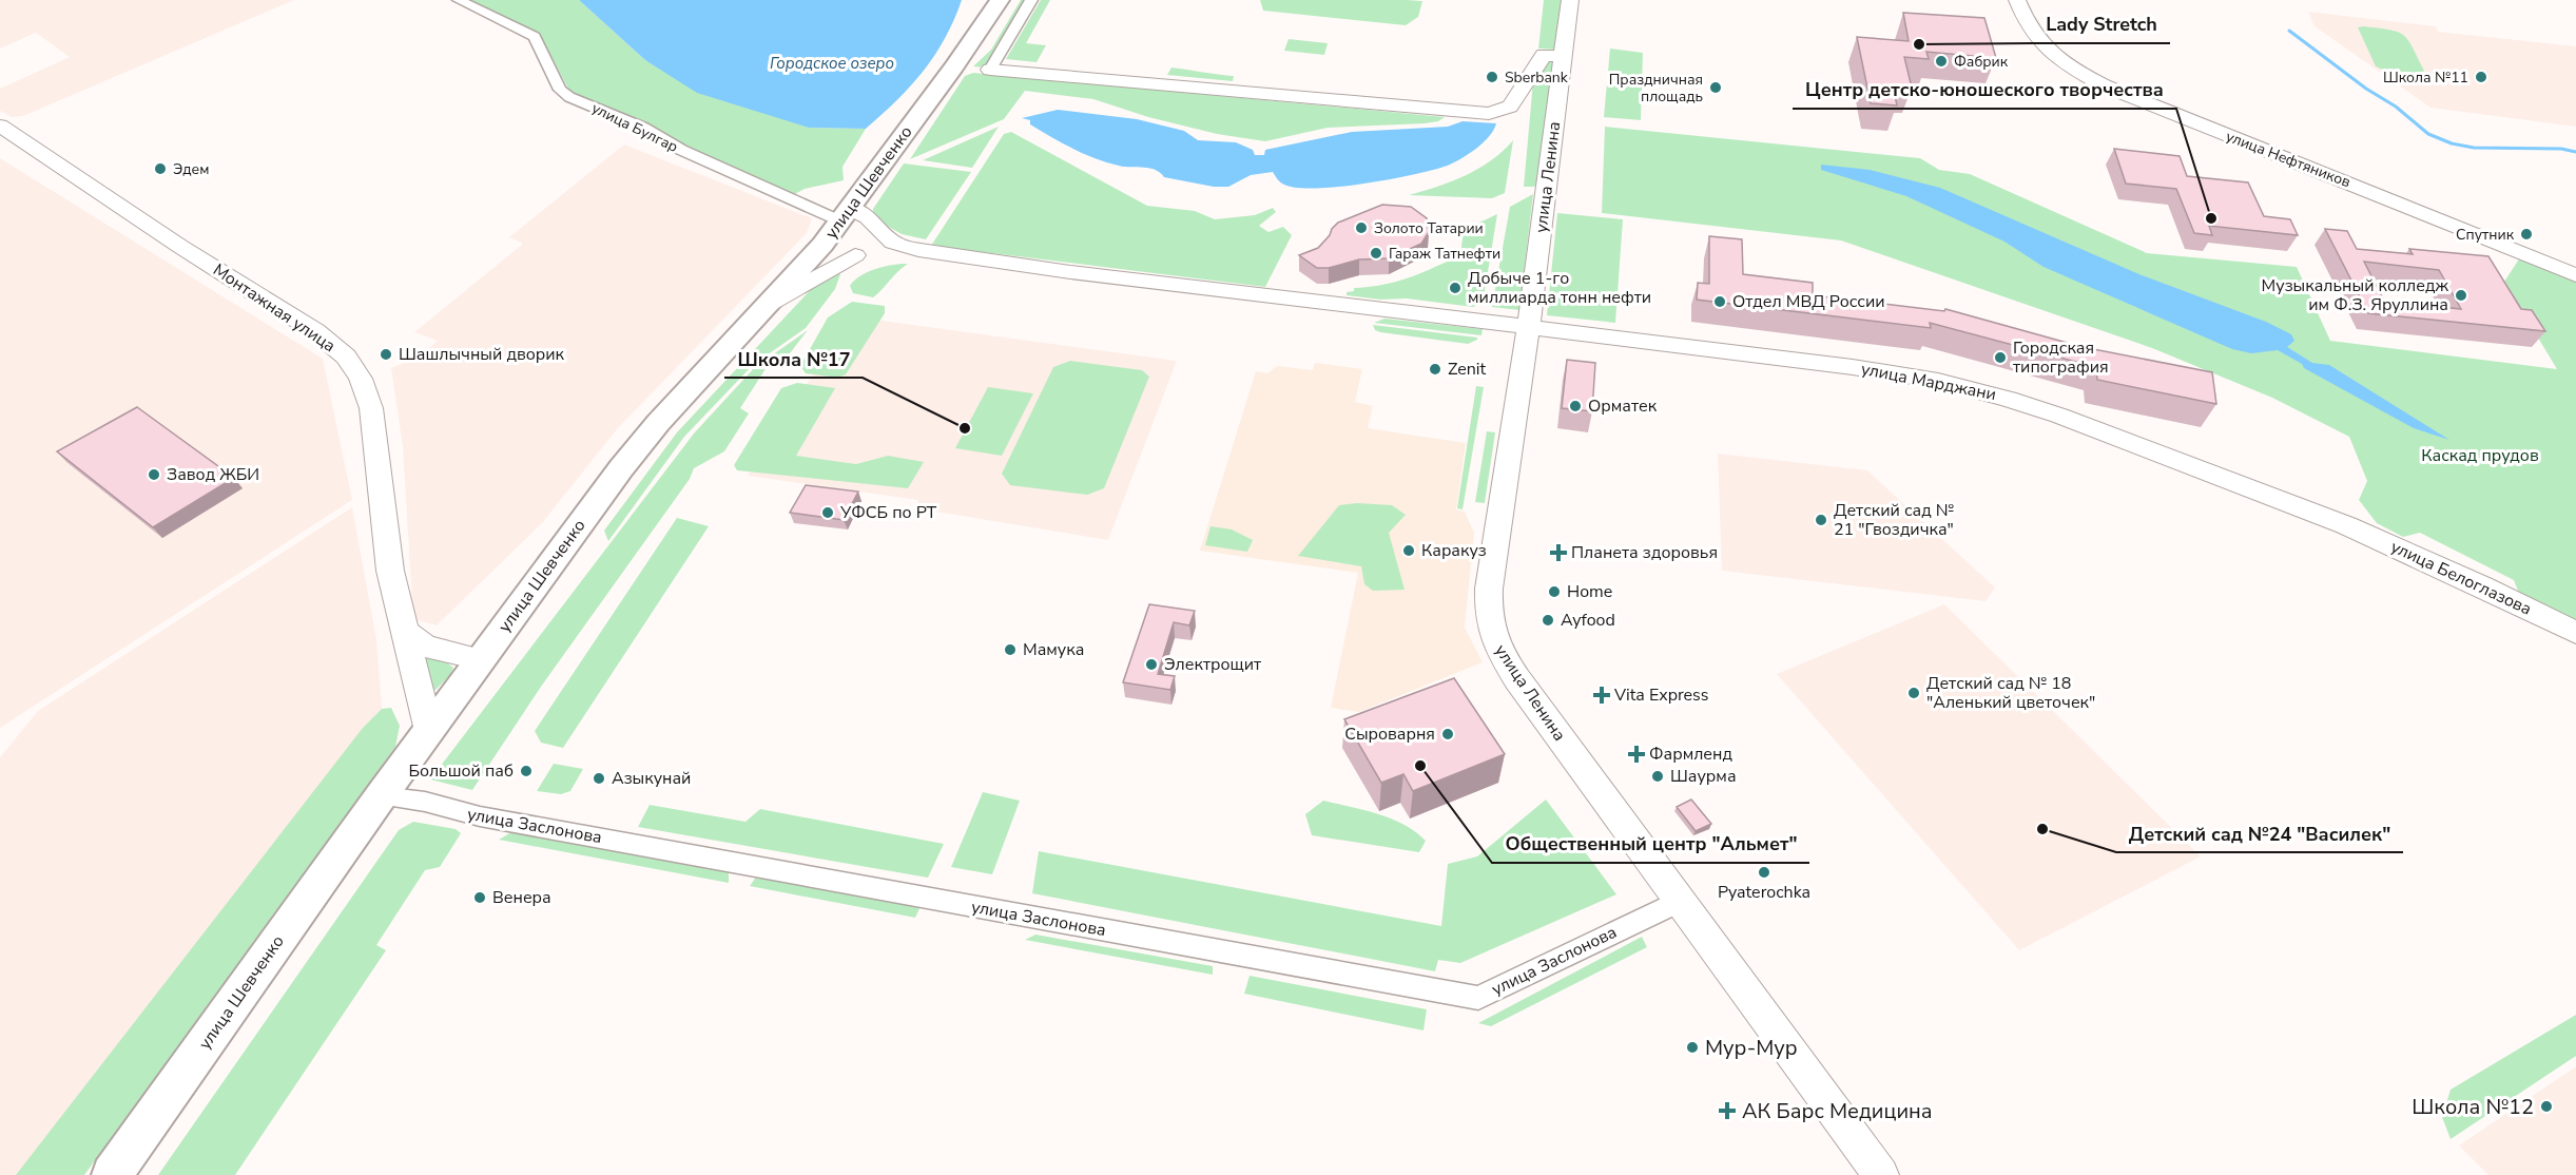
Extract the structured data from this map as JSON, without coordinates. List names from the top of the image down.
{
  "streets": {
    "main road": ["улица Шевченко"],
    "street": [
      "улица Булгар",
      "улица Нефтяников",
      "улица Ленина",
      "Монтажная улица",
      "улица Марджани",
      "улица Белоглазова",
      "улица Заслонова"
    ]
  },
  "crossings": [
    ["улица Булгар", "улица Шевченко"],
    ["улица Ленина", "улица Марджани"],
    ["улица Ленина", "улица Заслонова"],
    ["улица Шевченко", "Монтажная улица"],
    ["улица Шевченко", "улица Заслонова"],
    ["улица Марджани", "улица Белоглазова"]
  ],
  "water": ["Городское озеро"],
  "parks": ["Каскад прудов"],
  "places": {
    "other": [
      "Lady Stretch",
      "Фабрик",
      "Sberbank",
      "Школа №11",
      "Праздничная площадь",
      "Эдем",
      "Центр детско-юношеского творчества",
      "Золото Татарии",
      "Спутник",
      "Гараж Татнефти",
      "Добыче 1-го миллиарда тонн нефти",
      "Музыкальный колледж им Ф.З. Яруллина",
      "Отдел МВД России",
      "Шашлычный дворик",
      "Городская типография",
      "Zenit",
      "Орматек",
      "Школа №17",
      "Завод ЖБИ",
      "УФСБ по РТ",
      "Детский сад № 21 \"Гвоздичка\"",
      "Каракуз",
      "Home",
      "Ayfood",
      "Мамука",
      "Электрощит",
      "Детский сад № 18 \"Аленький цветочек\"",
      "Сыроварня",
      "Общественный центр \"Альмет\"",
      "Большой паб",
      "Шаурма",
      "Азыкунай",
      "Детский сад №24 \"Василек\"",
      "Pyaterochka",
      "Венера",
      "Мур-Мур",
      "Школа №12"
    ],
    "health": [
      "Планета здоровья",
      "Vita Express",
      "Фармленд",
      "АК Барс Медицина"
    ]
  }
}
